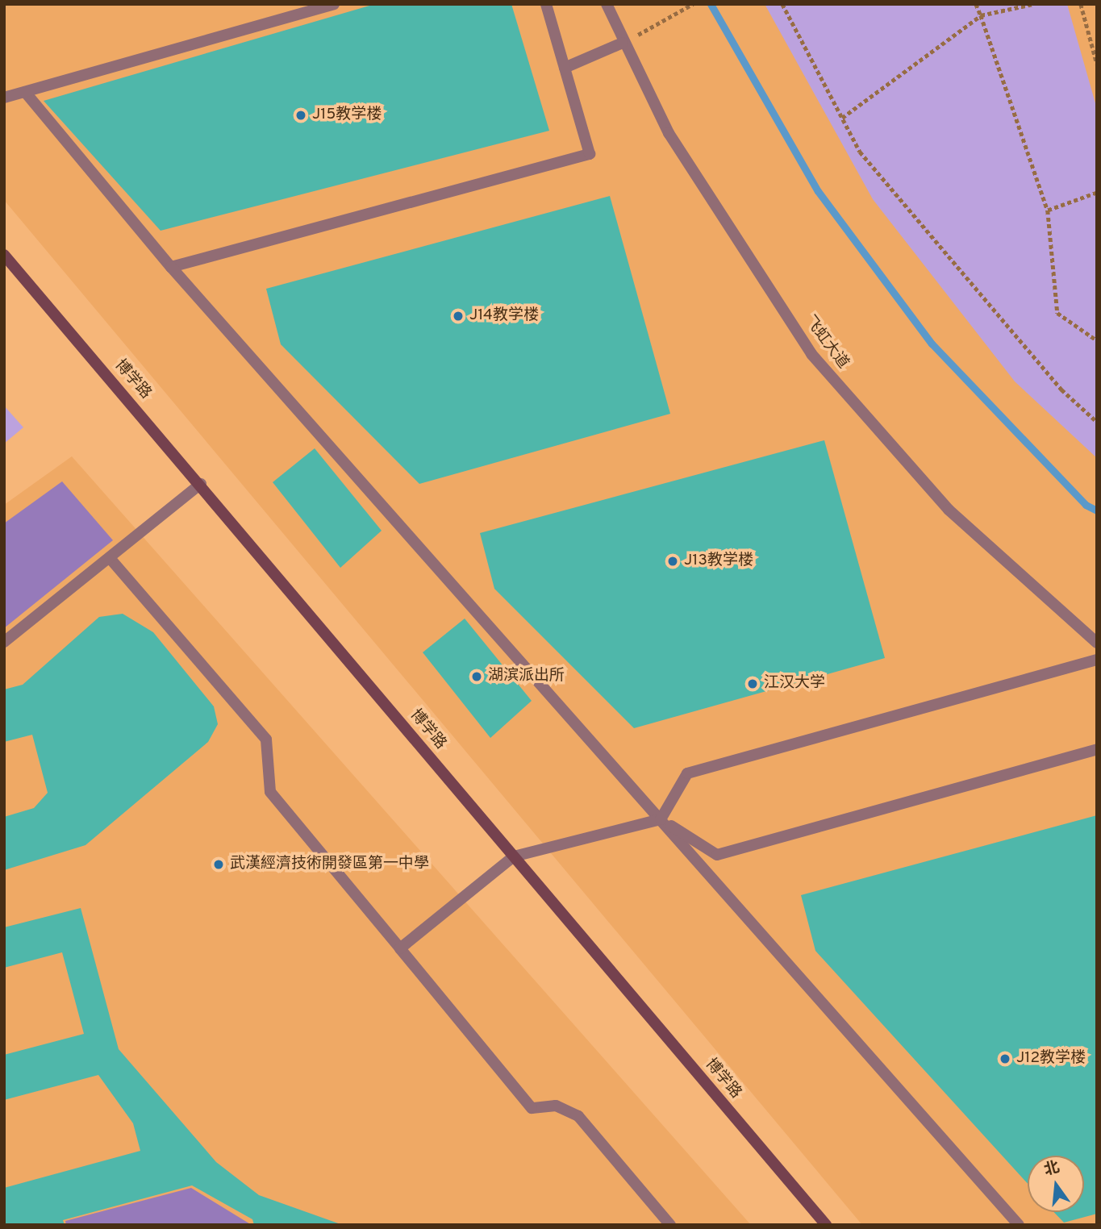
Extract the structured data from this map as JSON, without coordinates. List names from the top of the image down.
{
  "streets": {
    "street": ["博学路"],
    "lane": ["飞虹大道"]
  },
  "places": [
    "J15教学楼",
    "J14教学楼",
    "J13教学楼",
    "湖滨派出所",
    "江汉大学",
    "武漢經濟技術開發區第一中學",
    "J12教学楼"
  ],
  "north": "top"
}
